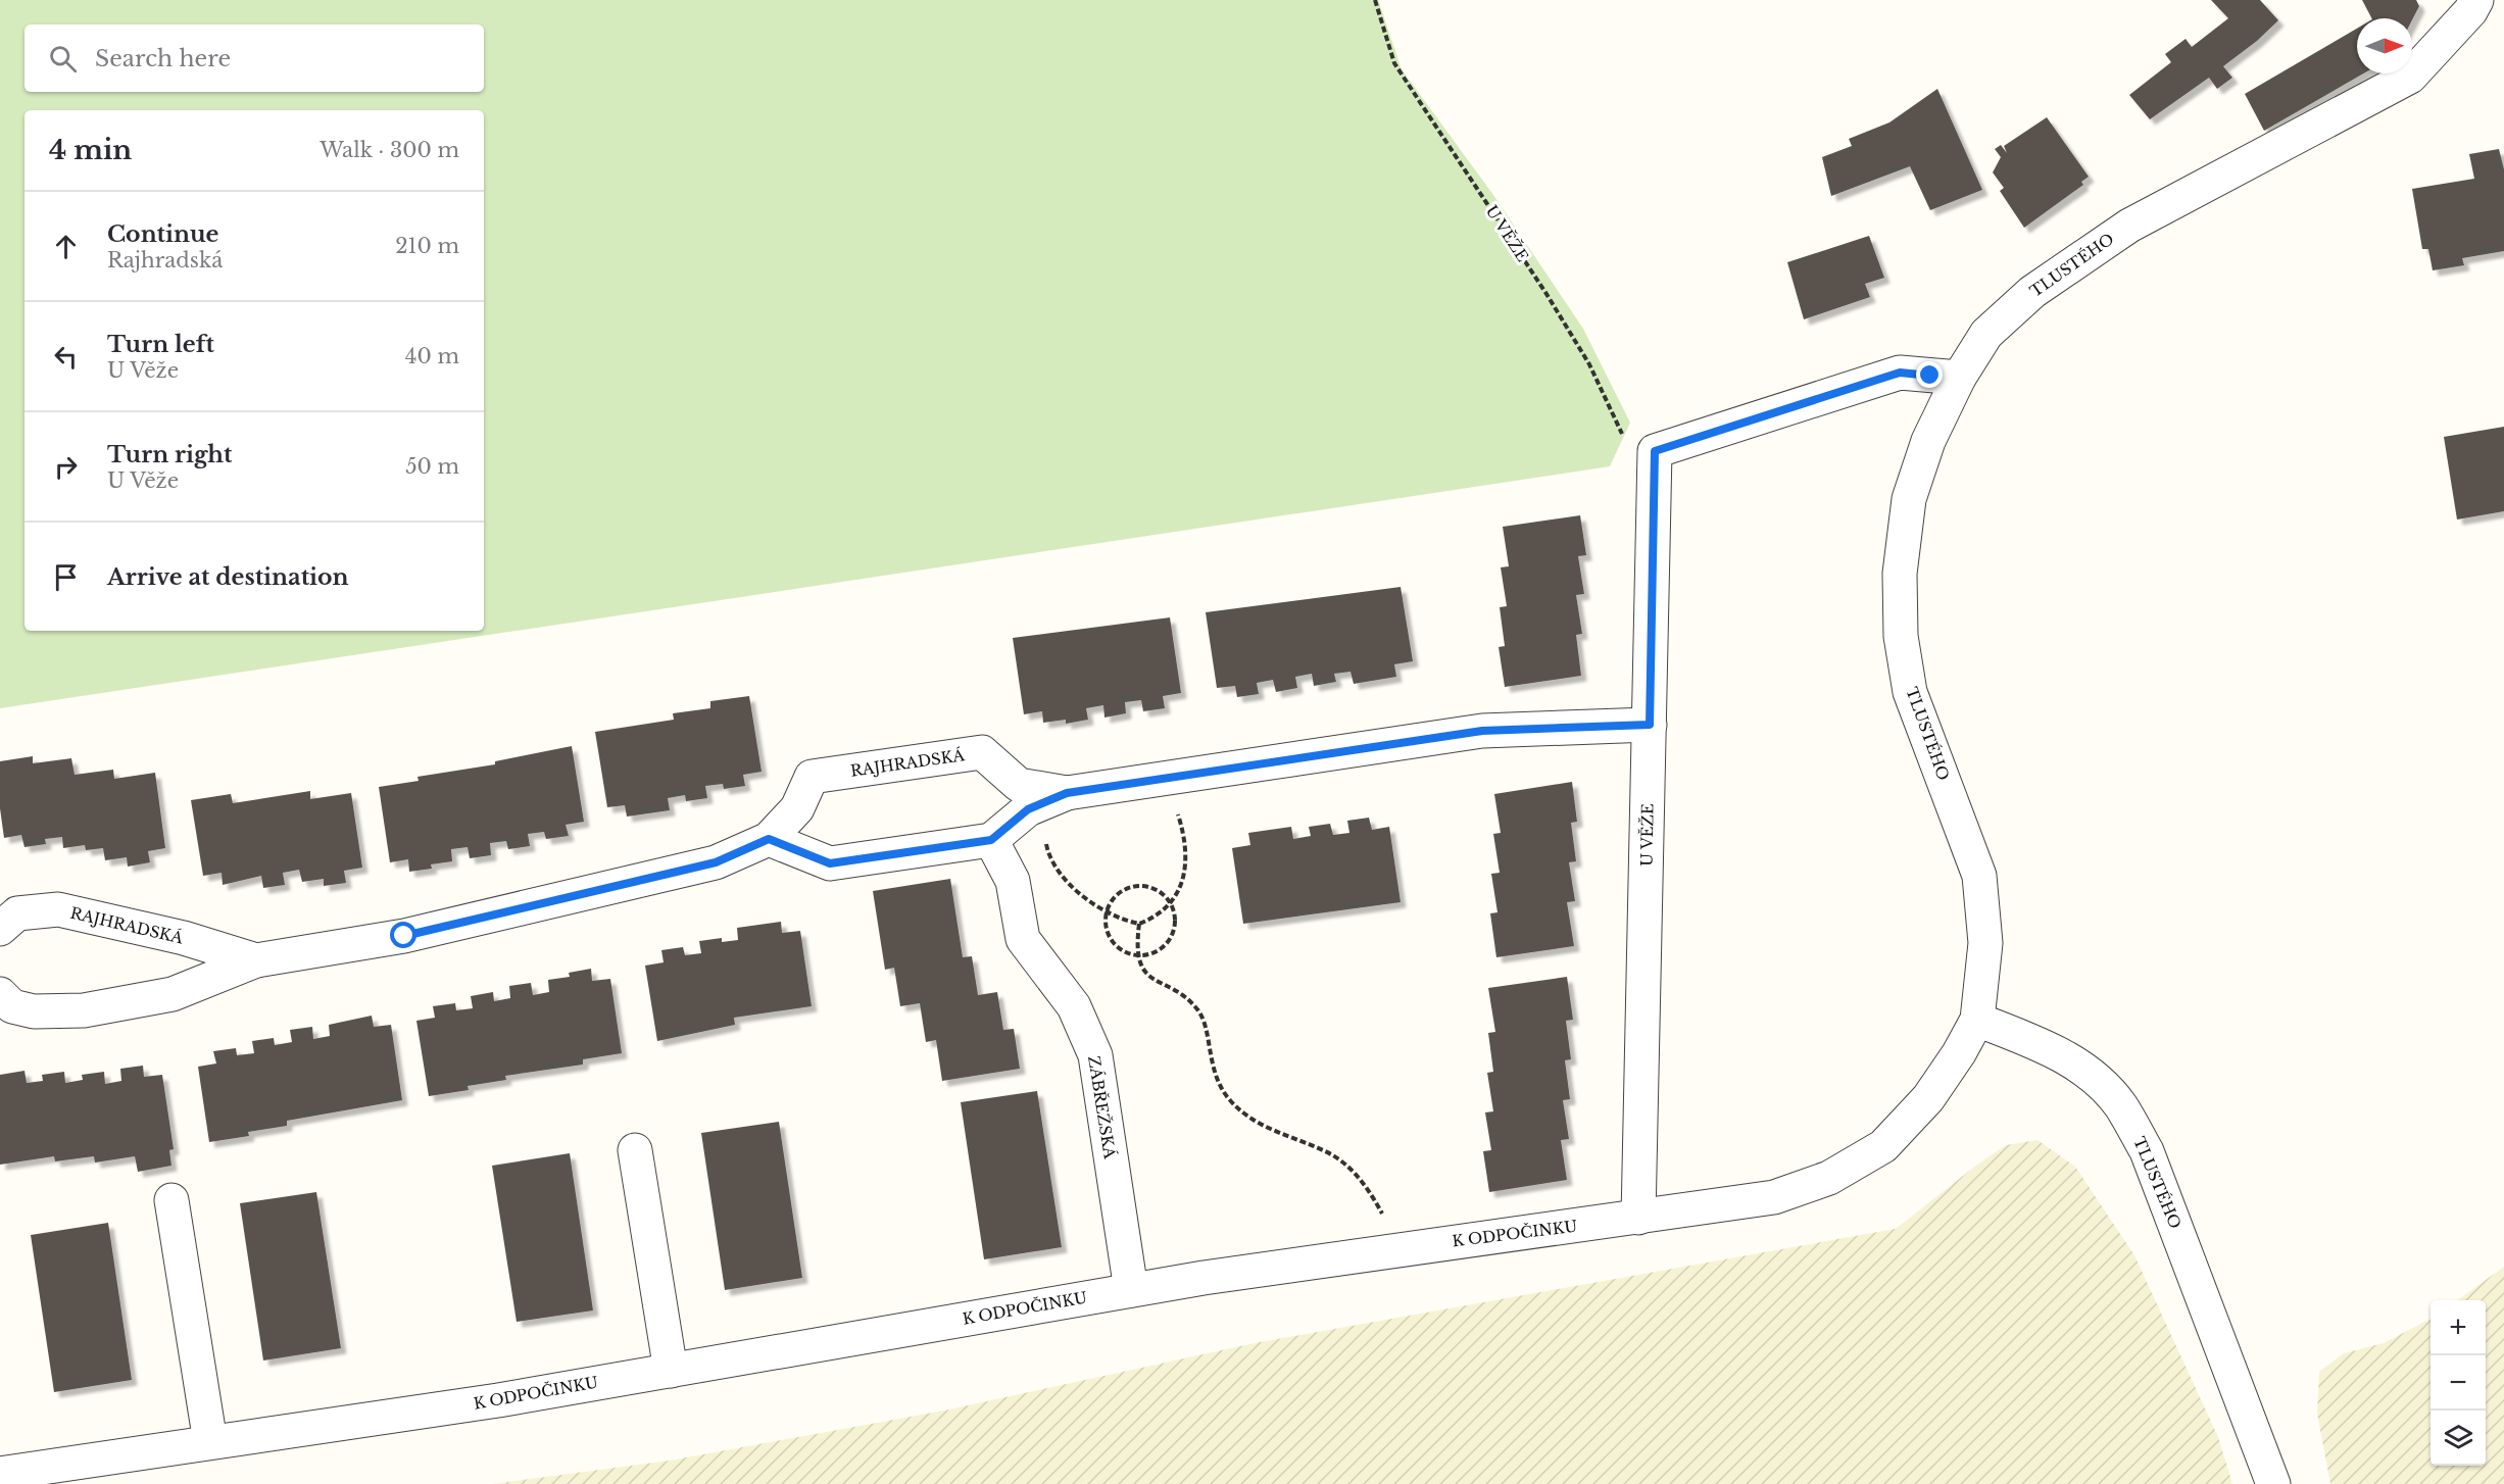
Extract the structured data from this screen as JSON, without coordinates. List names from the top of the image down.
{
  "streets": {
    "street": [
      "U VĚŽE",
      "TLUSTÉHO",
      "RAJHRADSKÁ",
      "ZÁBŘEŽSKÁ",
      "K ODPOČINKU"
    ]
  },
  "crossings": [
    ["U VĚŽE", "RAJHRADSKÁ"],
    ["U VĚŽE", "K ODPOČINKU"],
    ["TLUSTÉHO", "K ODPOČINKU"],
    ["RAJHRADSKÁ", "ZÁBŘEŽSKÁ"],
    ["ZÁBŘEŽSKÁ", "K ODPOČINKU"]
  ],
  "north": "right",
  "page": {
    "search": "Search here",
    "heading": ["4 min", "Walk · 300 m"],
    "list": [
      ["Continue", "Rajhradská", "210 m"],
      ["Turn left", "U Věže", "40 m"],
      ["Turn right", "U Věže", "50 m"],
      "Arrive at destination"
    ],
    "map_buttons": ["+", "−"]
  }
}
